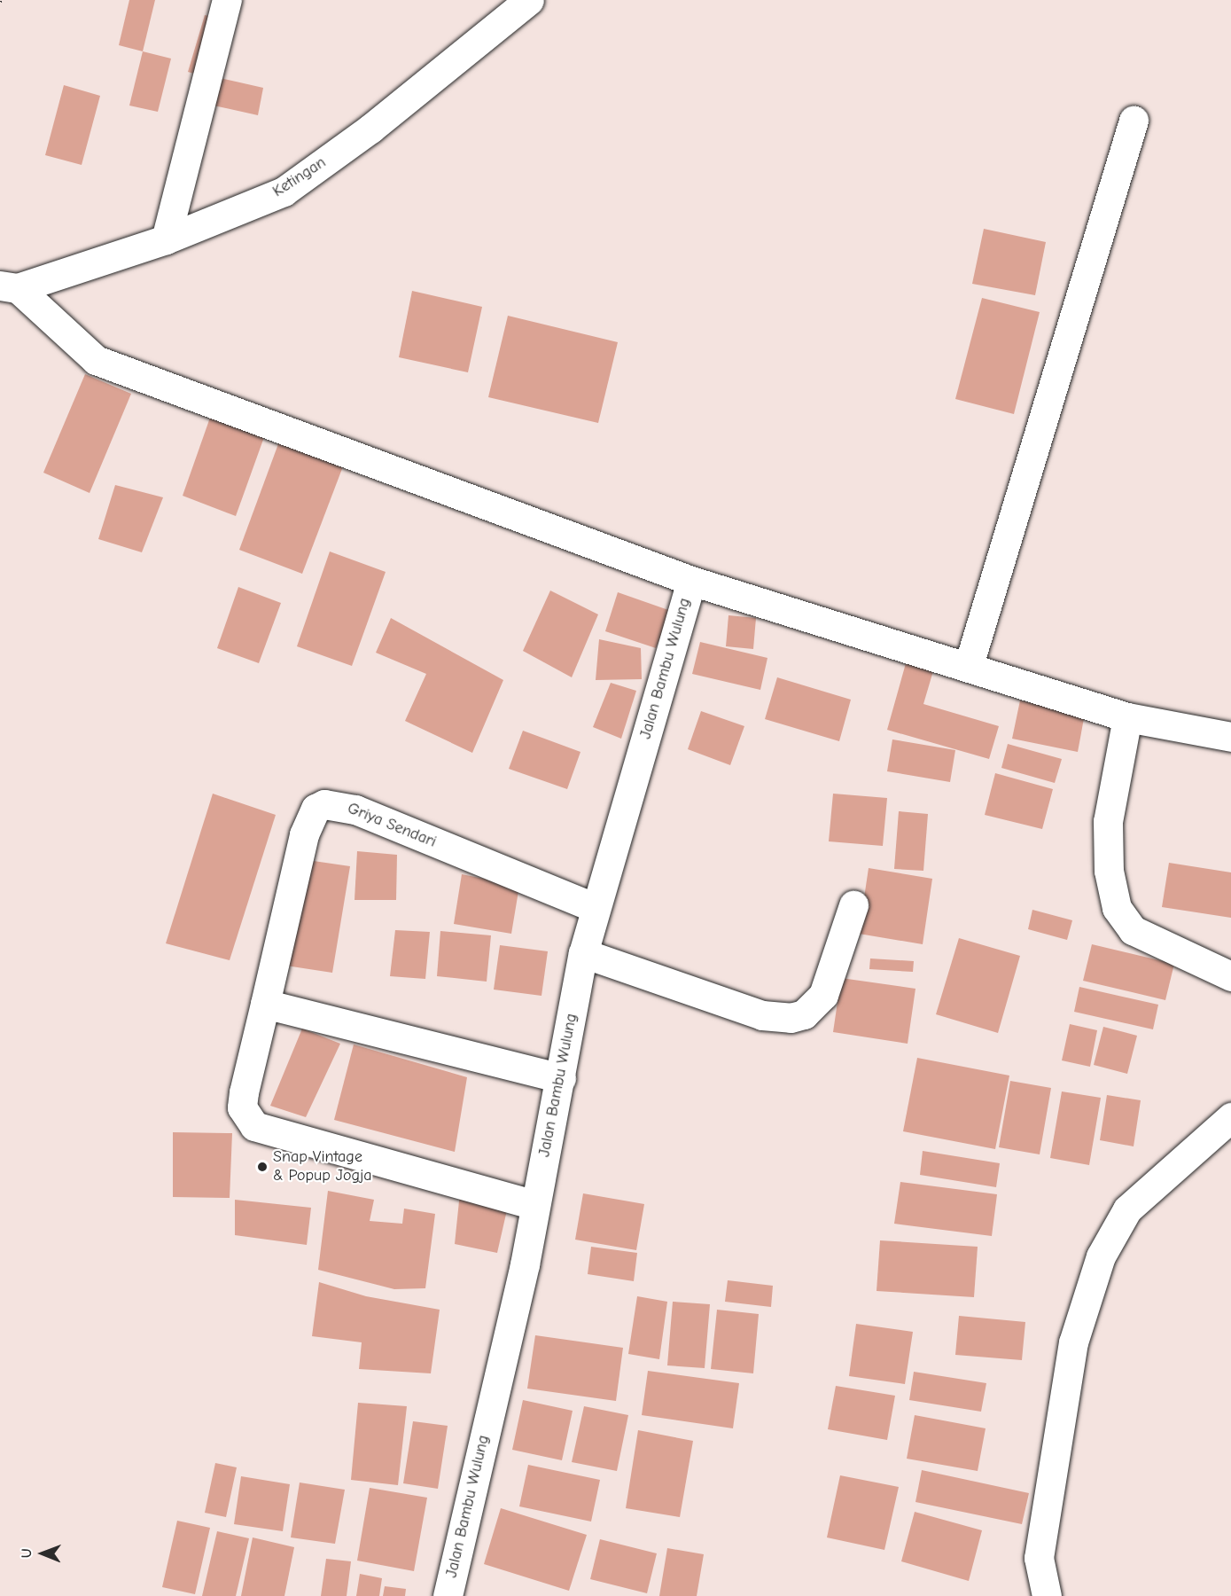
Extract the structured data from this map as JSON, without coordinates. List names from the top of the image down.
{
  "streets": {
    "street": ["Ketingan", "Jalan Bambu Wulung", "Griya Sendari"]
  },
  "crossings": [
    ["Jalan Bambu Wulung", "Griya Sendari"]
  ],
  "places": ["Snap Vintage & Popup Jogja"],
  "north": "left"
}
